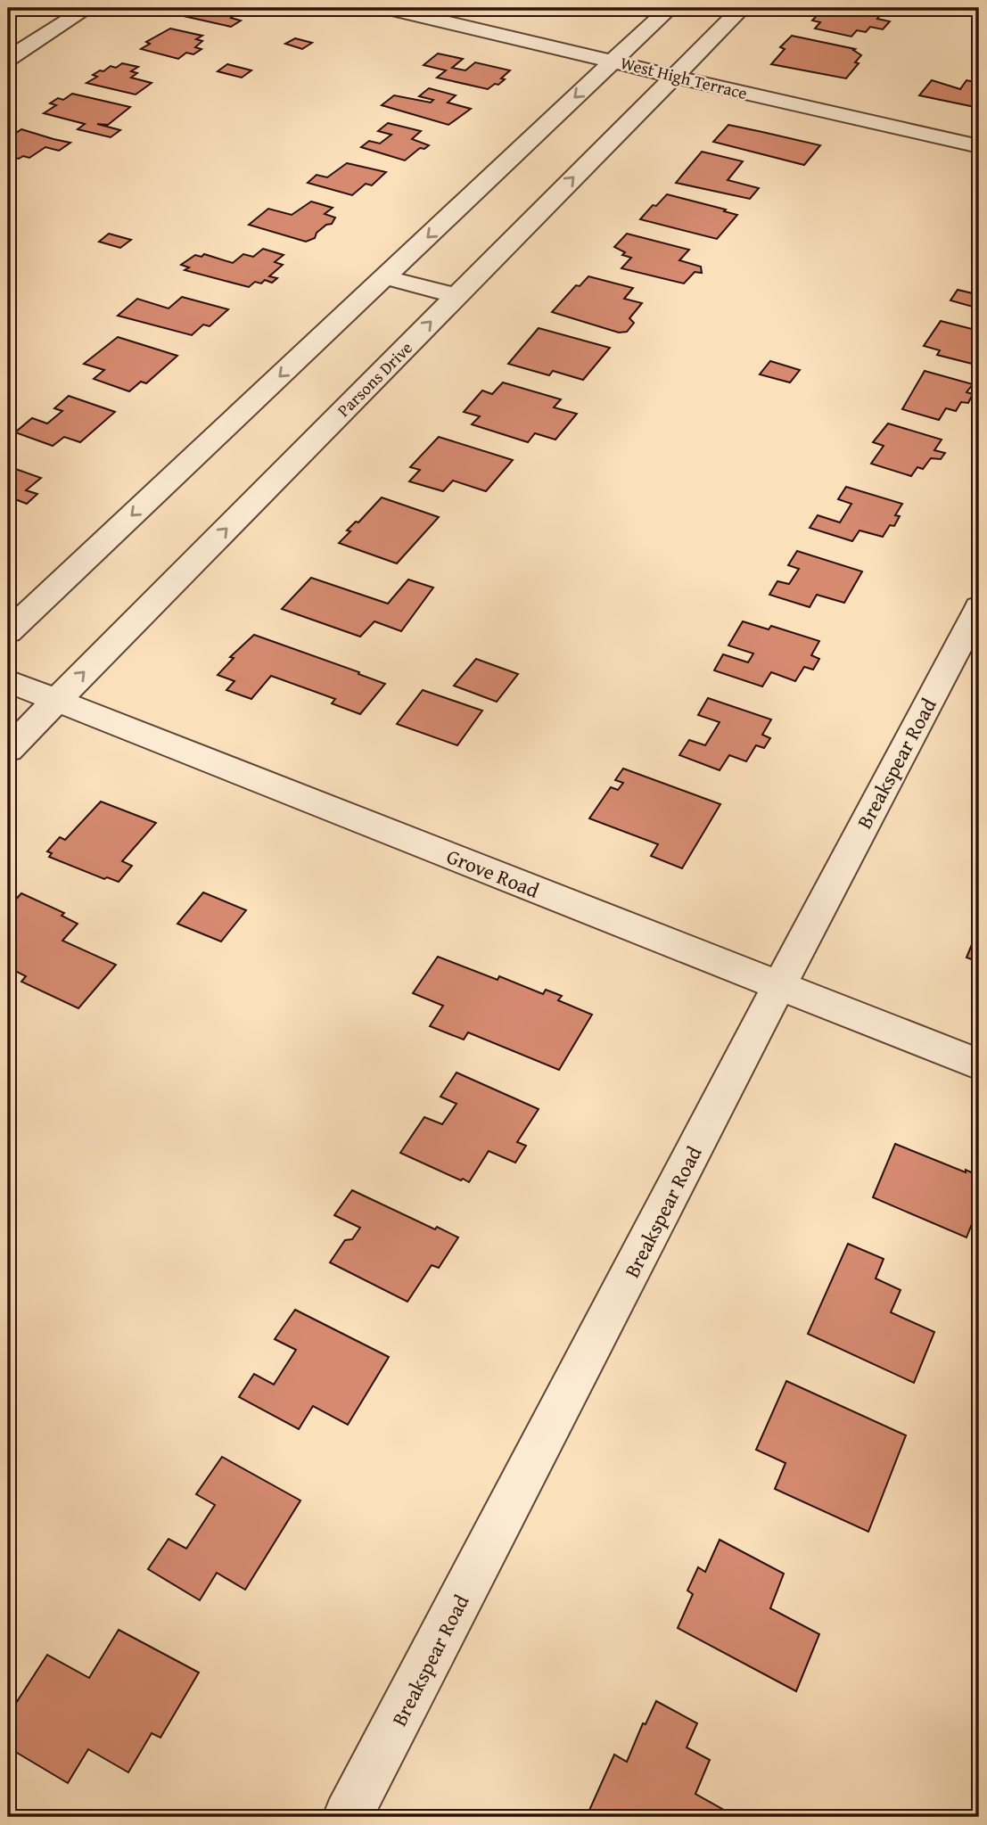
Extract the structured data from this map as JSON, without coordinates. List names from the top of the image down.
{
  "streets": {
    "street": [
      "West High Terrace",
      "Parsons Drive",
      "Breakspear Road",
      "Grove Road"
    ]
  },
  "crossings": [
    ["West High Terrace", "Parsons Drive"],
    ["Parsons Drive", "Grove Road"],
    ["Breakspear Road", "Grove Road"]
  ]
}
